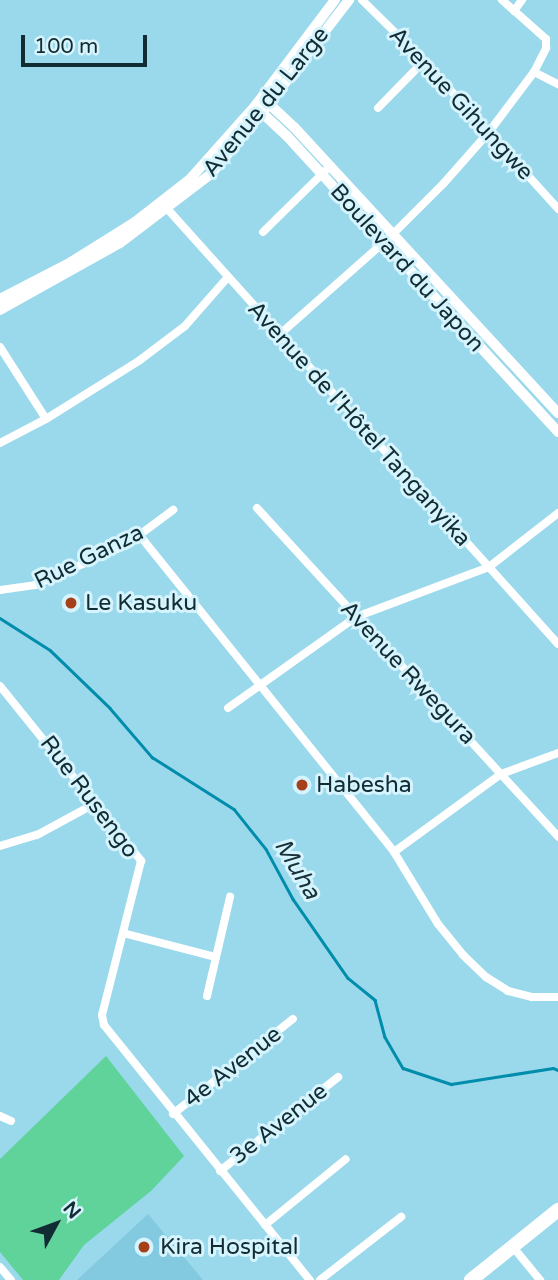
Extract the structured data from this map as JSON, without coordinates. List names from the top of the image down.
{
  "streets": {
    "main road": ["Avenue du Large", "Boulevard du Japon"],
    "street": [
      "Avenue Gihungwe",
      "Avenue de l'Hôtel Tanganyika",
      "Rue Ganza",
      "Avenue Rwegura",
      "Rue Rusengo",
      "4e Avenue",
      "3e Avenue"
    ]
  },
  "crossings": [
    ["Avenue du Large", "Boulevard du Japon"],
    ["Avenue du Large", "Avenue de l'Hôtel Tanganyika"],
    ["Rue Rusengo", "4e Avenue"],
    ["Rue Rusengo", "3e Avenue"]
  ],
  "water": ["Muha"],
  "places": ["Le Kasuku", "Habesha", "Kira Hospital"],
  "scale_bar": "100 m",
  "north": "top right"
}
